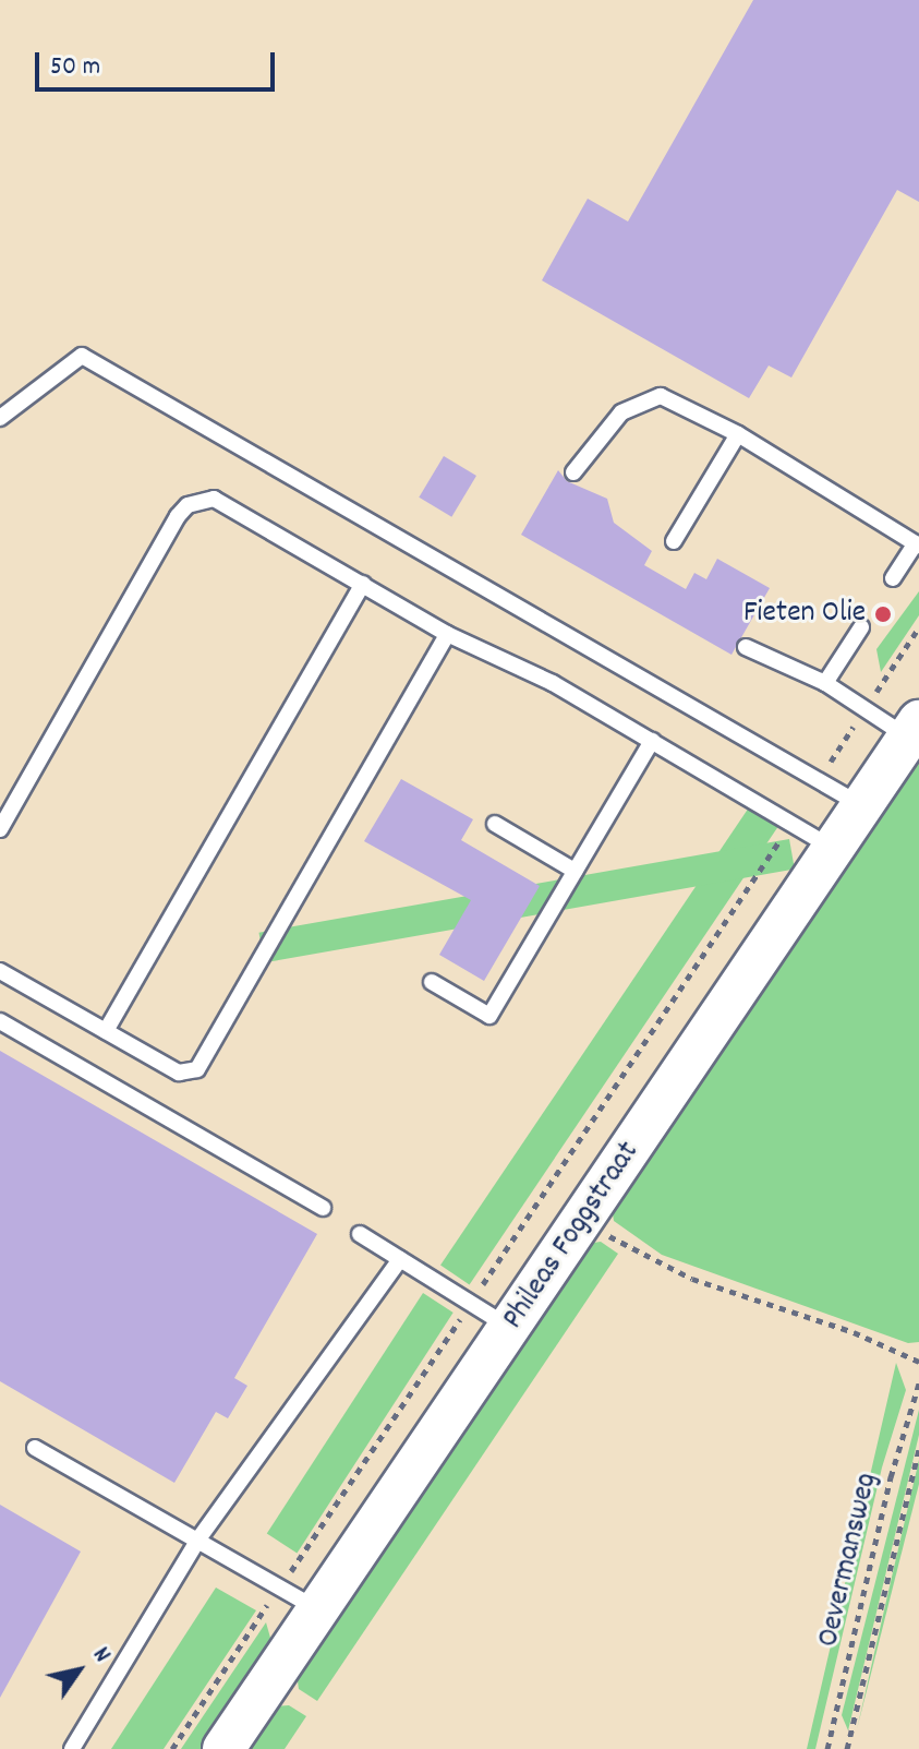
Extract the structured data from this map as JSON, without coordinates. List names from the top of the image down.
{
  "streets": {
    "street": ["Phileas Foggstraat"],
    "path": ["Oevermansweg"]
  },
  "places": ["Fieten Olie"],
  "scale_bar": "50 m",
  "north": "top right"
}
